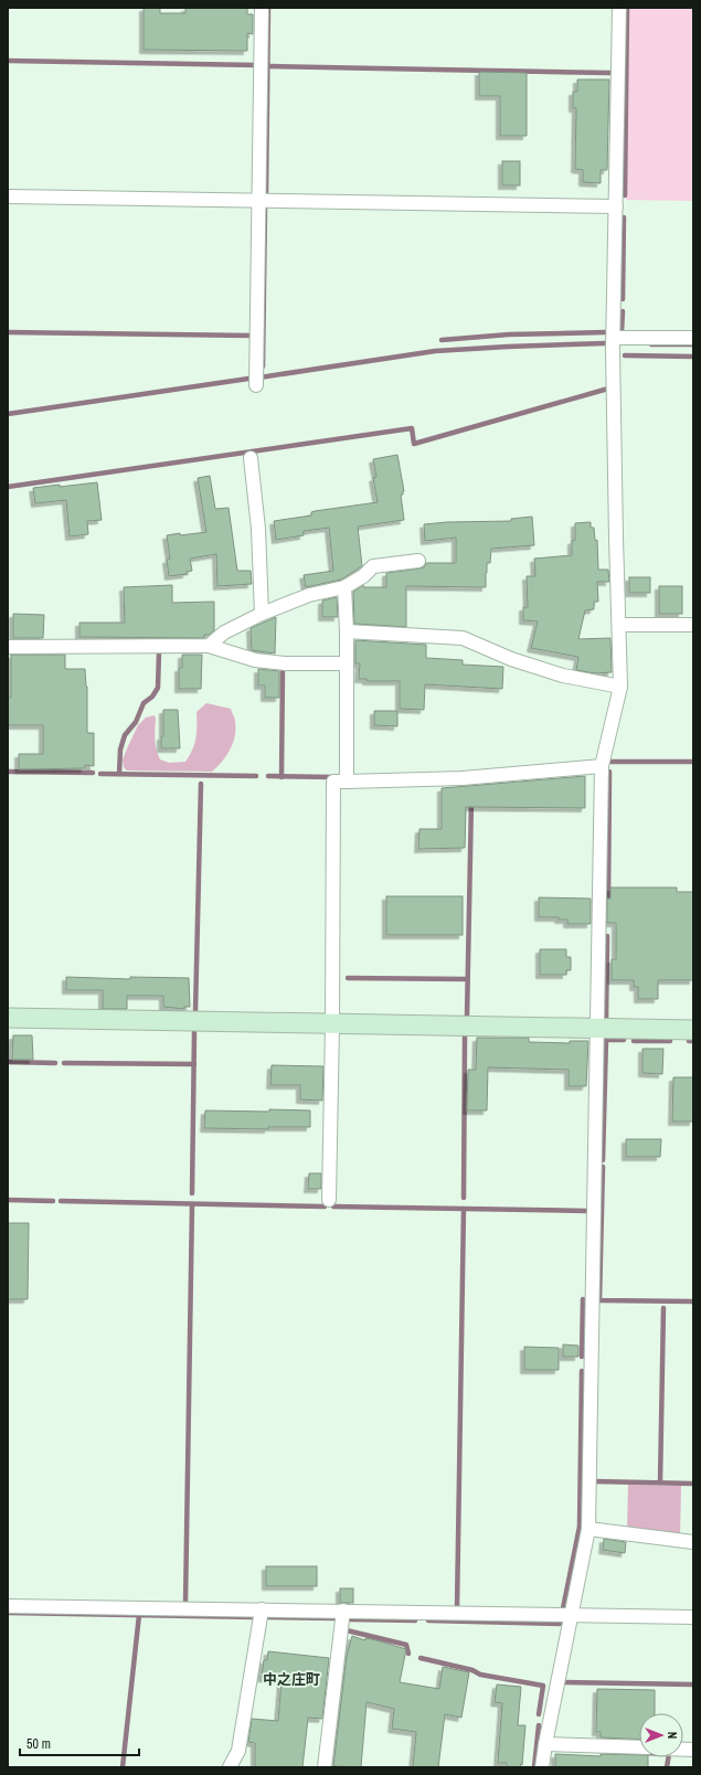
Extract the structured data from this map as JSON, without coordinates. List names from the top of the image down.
{
  "districts": ["中之庄町"],
  "scale_bar": "50 m",
  "north": "right"
}
